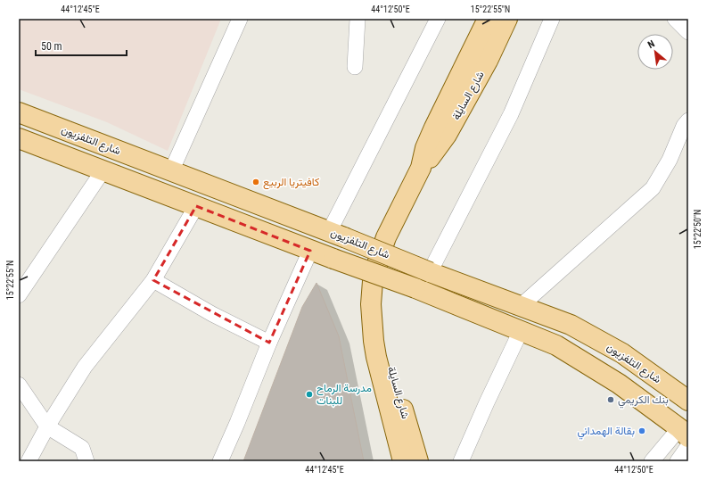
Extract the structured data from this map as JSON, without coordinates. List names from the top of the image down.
{
  "streets": {
    "main road": ["شارع السايلة", "شارع التلفزيون"]
  },
  "places": [
    "كافيتريا الربيع",
    "مدرسة الرماح للبنات",
    "بنك الكريمي",
    "بقالة الهمداني"
  ],
  "scale_bar": "50 m",
  "north": "top left",
  "coordinates": [
    "44°12'45\"E",
    "44°12'50\"E",
    "15°22'55\"N",
    "15°22'50\"N"
  ]
}
